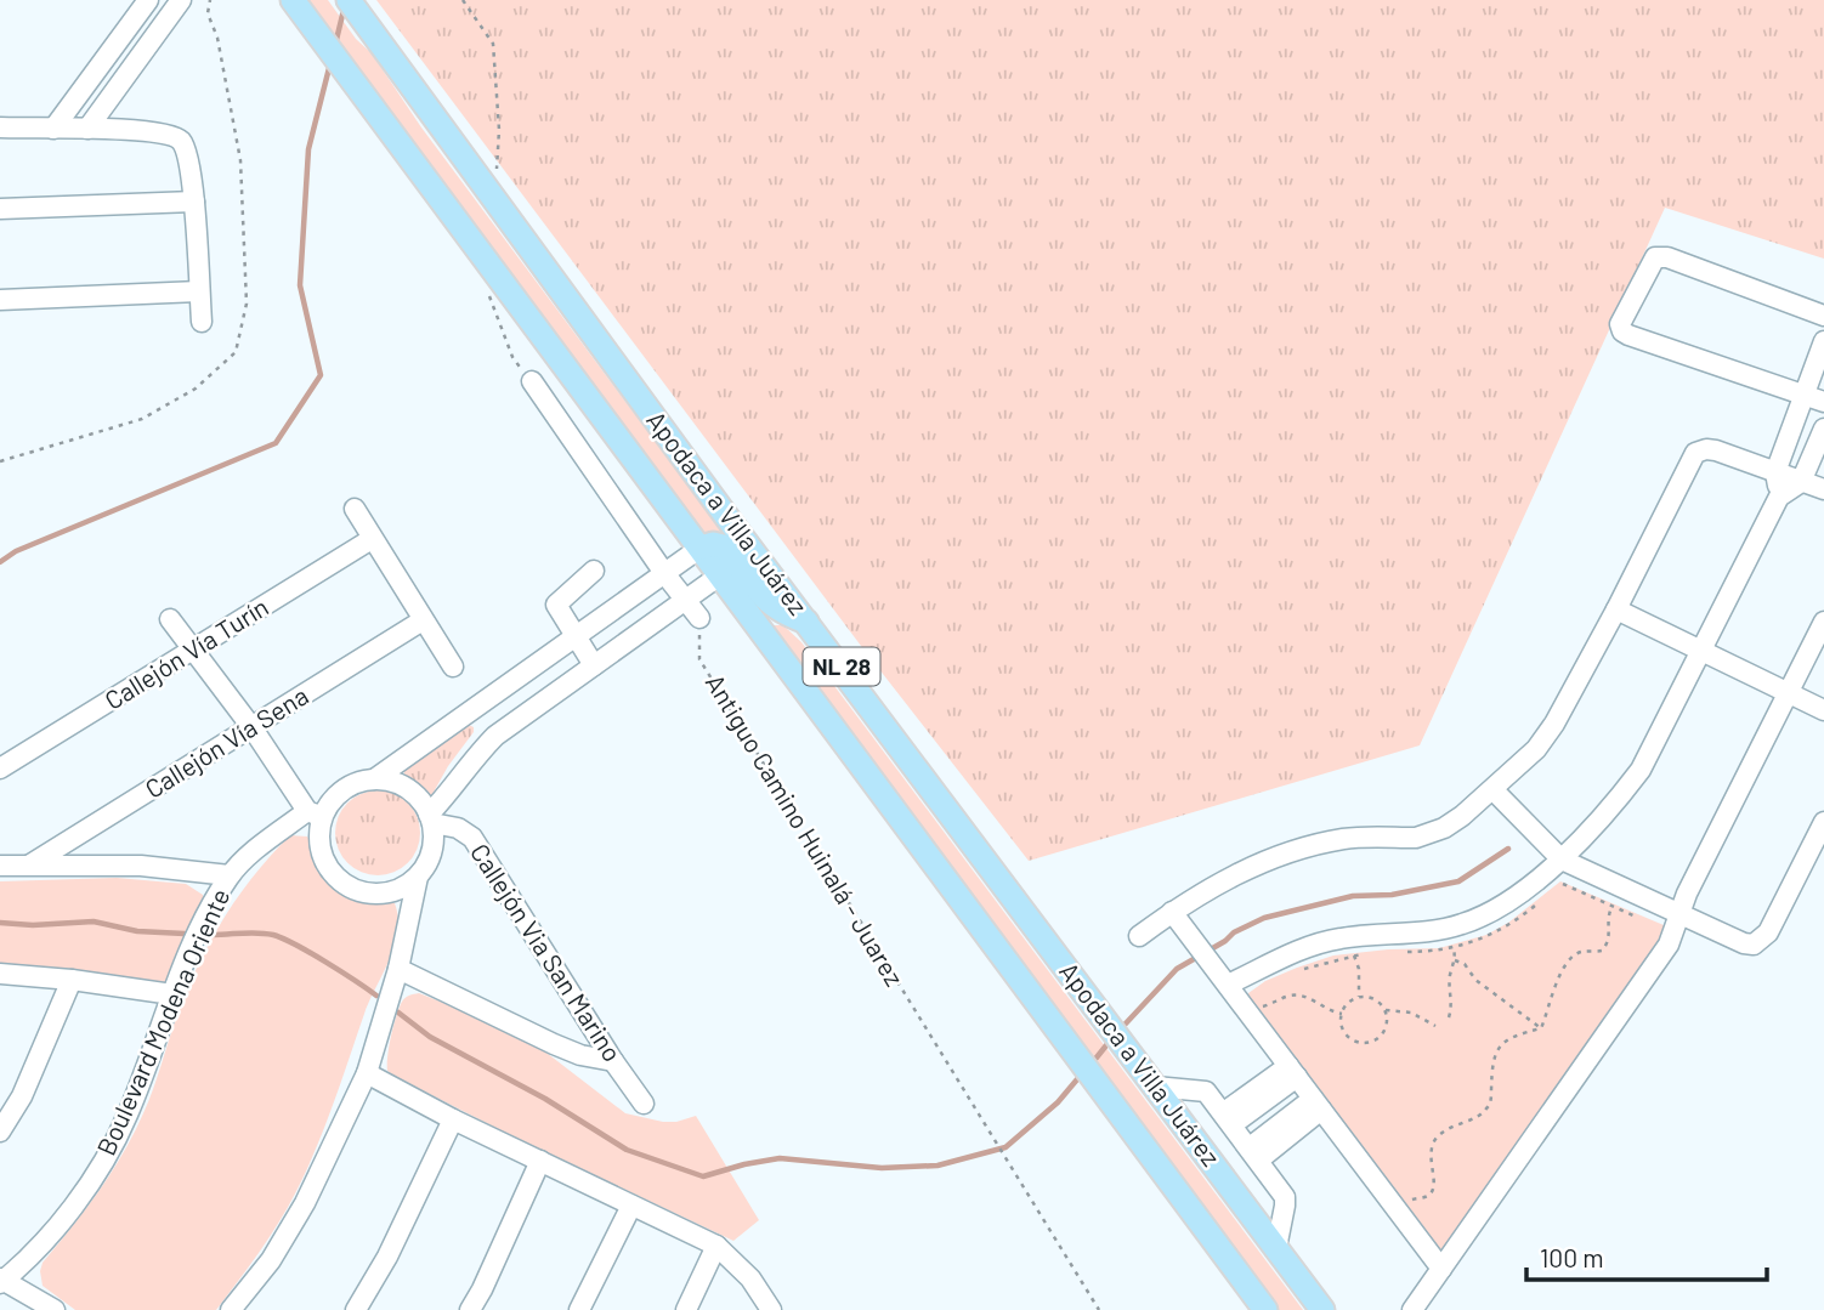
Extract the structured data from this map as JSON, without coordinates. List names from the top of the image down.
{
  "streets": {
    "main road": ["Apodaca a Villa Juárez", "NL 28"],
    "street": [
      "Callejón Vía Turín",
      "Callejón Vía Sena",
      "Callejón Via San Marino",
      "Boulevard Modena Oriente"
    ],
    "path": ["Antiguo Camino Huinalá - Juarez"]
  },
  "crossings": [
    ["Callejón Via San Marino", "Boulevard Modena Oriente"]
  ],
  "scale_bar": "100 m"
}
